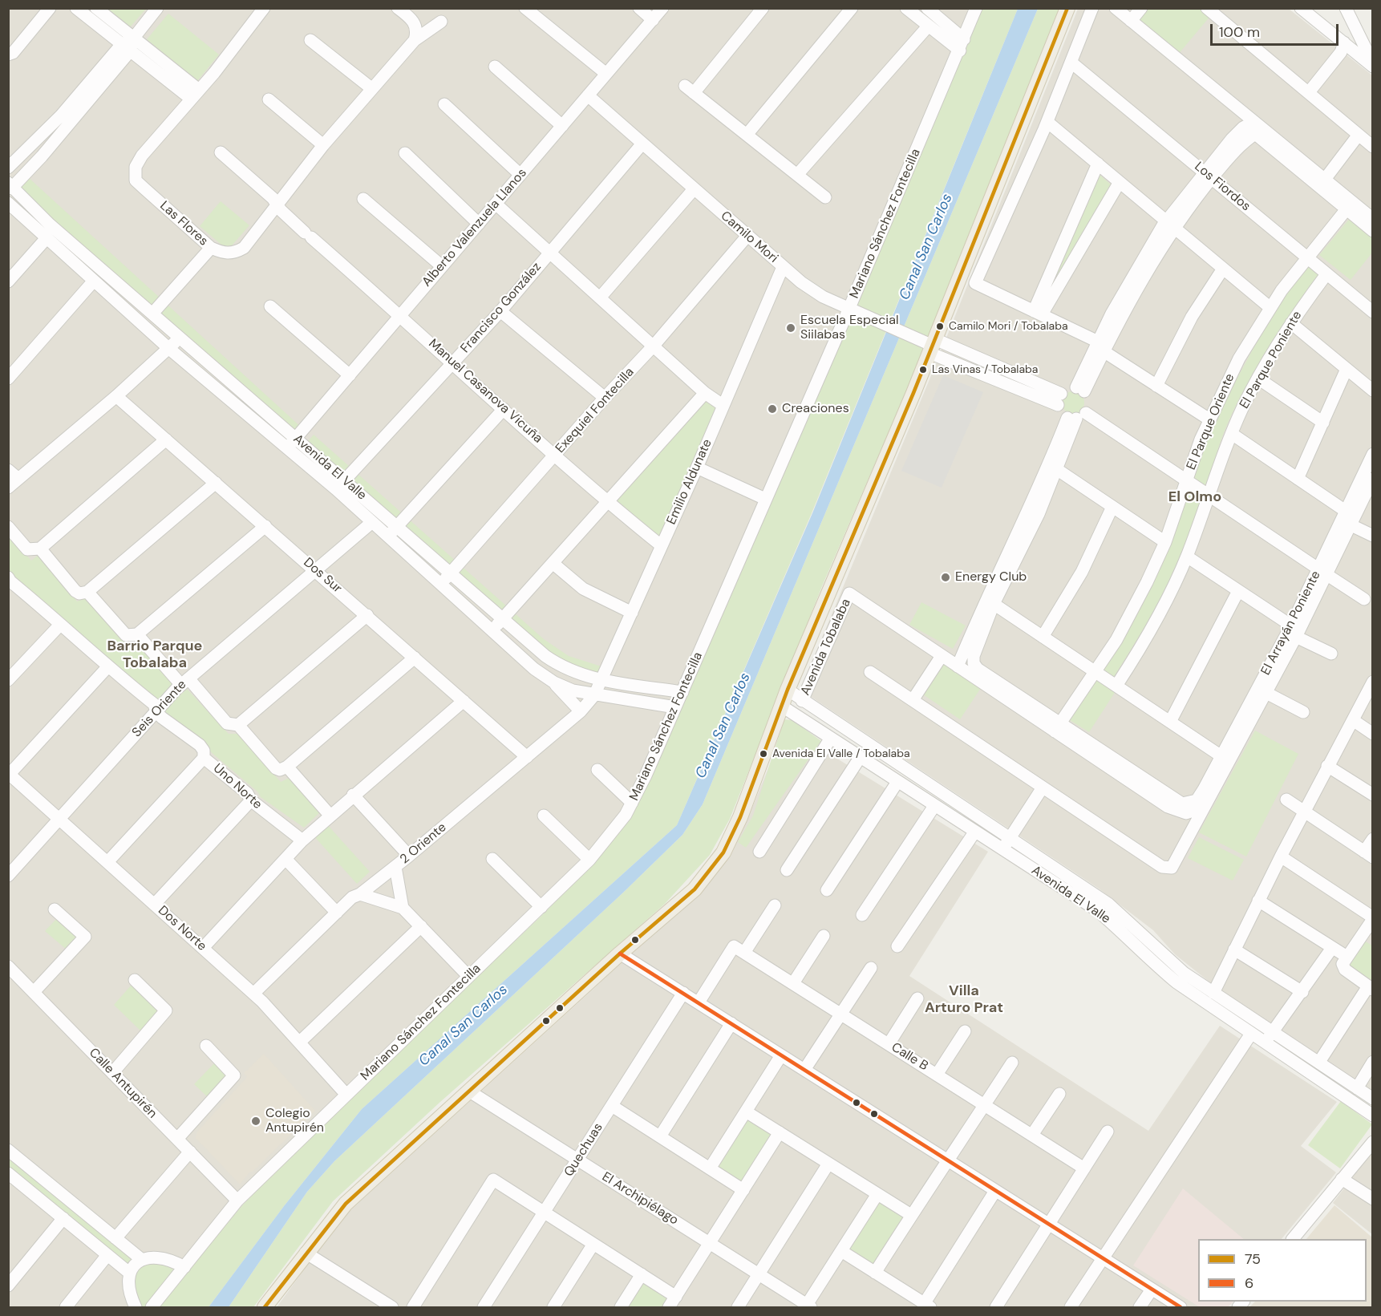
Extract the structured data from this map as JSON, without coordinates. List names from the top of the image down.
{
  "streets": {
    "main road": ["Avenida Tobalaba"],
    "street": [
      "Los Fiordos",
      "Las Flores",
      "Mariano Sánchez Fontecilla",
      "Alberto Valenzuela Llanos",
      "Camilo Mori",
      "Francisco González",
      "El Parque Poniente",
      "Manuel Casanova Vicuña",
      "Exequiel Fontecilla",
      "El Parque Oriente",
      "Avenida El Valle",
      "Emilio Aldunate",
      "Dos Sur",
      "El Arrayán Poniente",
      "Seis Oriente",
      "Uno Norte",
      "2 Oriente",
      "Dos Norte",
      "Calle B",
      "Calle Antupirén",
      "Quechuas",
      "El Archipiélago"
    ]
  },
  "crossings": [
    ["Los Fiordos", "El Parque Poniente"],
    ["Los Fiordos", "El Parque Oriente"],
    ["Las Flores", "Manuel Casanova Vicuña"],
    ["Mariano Sánchez Fontecilla", "Camilo Mori"],
    ["Mariano Sánchez Fontecilla", "Avenida El Valle"],
    ["Mariano Sánchez Fontecilla", "Dos Norte"],
    ["Mariano Sánchez Fontecilla", "Calle Antupirén"],
    ["Alberto Valenzuela Llanos", "Camilo Mori"],
    ["Alberto Valenzuela Llanos", "Manuel Casanova Vicuña"],
    ["Alberto Valenzuela Llanos", "Avenida El Valle"],
    ["Camilo Mori", "Francisco González"],
    ["Camilo Mori", "Exequiel Fontecilla"],
    ["Camilo Mori", "Emilio Aldunate"],
    ["Camilo Mori", "Avenida Tobalaba"],
    ["Francisco González", "Manuel Casanova Vicuña"],
    ["Francisco González", "Avenida El Valle"],
    ["Manuel Casanova Vicuña", "Exequiel Fontecilla"],
    ["Manuel Casanova Vicuña", "Emilio Aldunate"],
    ["Exequiel Fontecilla", "Avenida El Valle"],
    ["Avenida El Valle", "Emilio Aldunate"],
    ["Avenida El Valle", "Avenida Tobalaba"],
    ["Avenida El Valle", "Seis Oriente"],
    ["Avenida El Valle", "2 Oriente"],
    ["Emilio Aldunate", "2 Oriente"],
    ["Dos Sur", "Seis Oriente"],
    ["Dos Sur", "2 Oriente"],
    ["Avenida Tobalaba", "El Archipiélago"],
    ["Seis Oriente", "Uno Norte"],
    ["Seis Oriente", "Dos Norte"],
    ["2 Oriente", "Dos Norte"],
    ["Quechuas", "El Archipiélago"]
  ],
  "districts": ["El Olmo", "Barrio Parque Tobalaba", "Villa Arturo Prat"],
  "water": ["Canal San Carlos"],
  "places": [
    "Camilo Mori / Tobalaba",
    "Escuela Especial Siilabas",
    "Las Vinas / Tobalaba",
    "Creaciones",
    "Energy Club",
    "Avenida El Valle / Tobalaba",
    "Colegio Antupirén"
  ],
  "lines": ["transit line 75", "transit line 6"],
  "legend": ["75", "6"],
  "scale_bar": "100 m"
}
